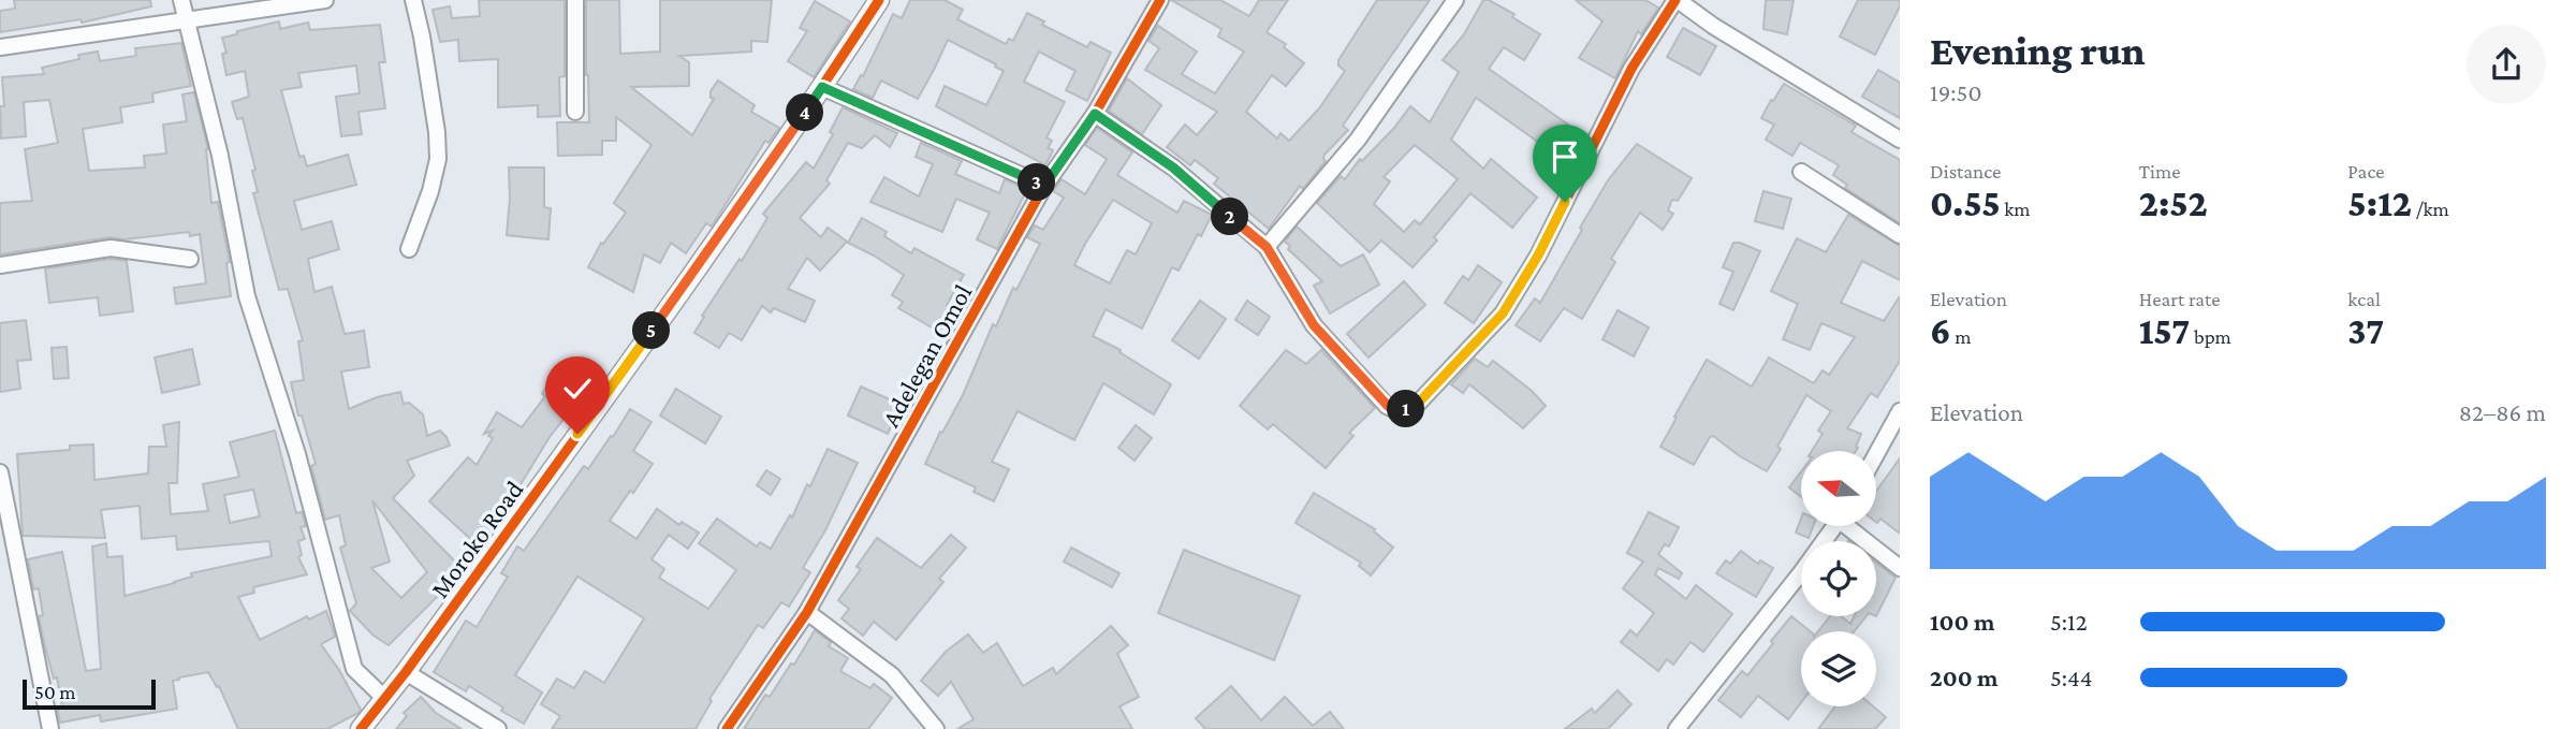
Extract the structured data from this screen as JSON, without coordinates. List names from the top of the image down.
{
  "streets": {
    "street": ["Adelegan Omol", "Moroko Road"]
  },
  "scale_bar": "50 m",
  "north": "left",
  "page": {
    "heading": ["Evening run", "19:50"],
    "pins": [
      "4",
      "3",
      "2",
      "5",
      "1"
    ],
    "stats": [
      ["Distance", "0.55 km"],
      ["Time", "2:52"],
      ["Pace", "5:12 /km"],
      ["Elevation", "6 m"],
      ["Heart rate", "157 bpm"],
      ["kcal", "37"]
    ],
    "chart": ["Elevation", "82–86 m"],
    "list": [
      {
        "name": "100 m",
        "note": "5:12"
      },
      {
        "name": "200 m",
        "note": "5:44"
      }
    ],
    "scale": "50 m"
  }
}
